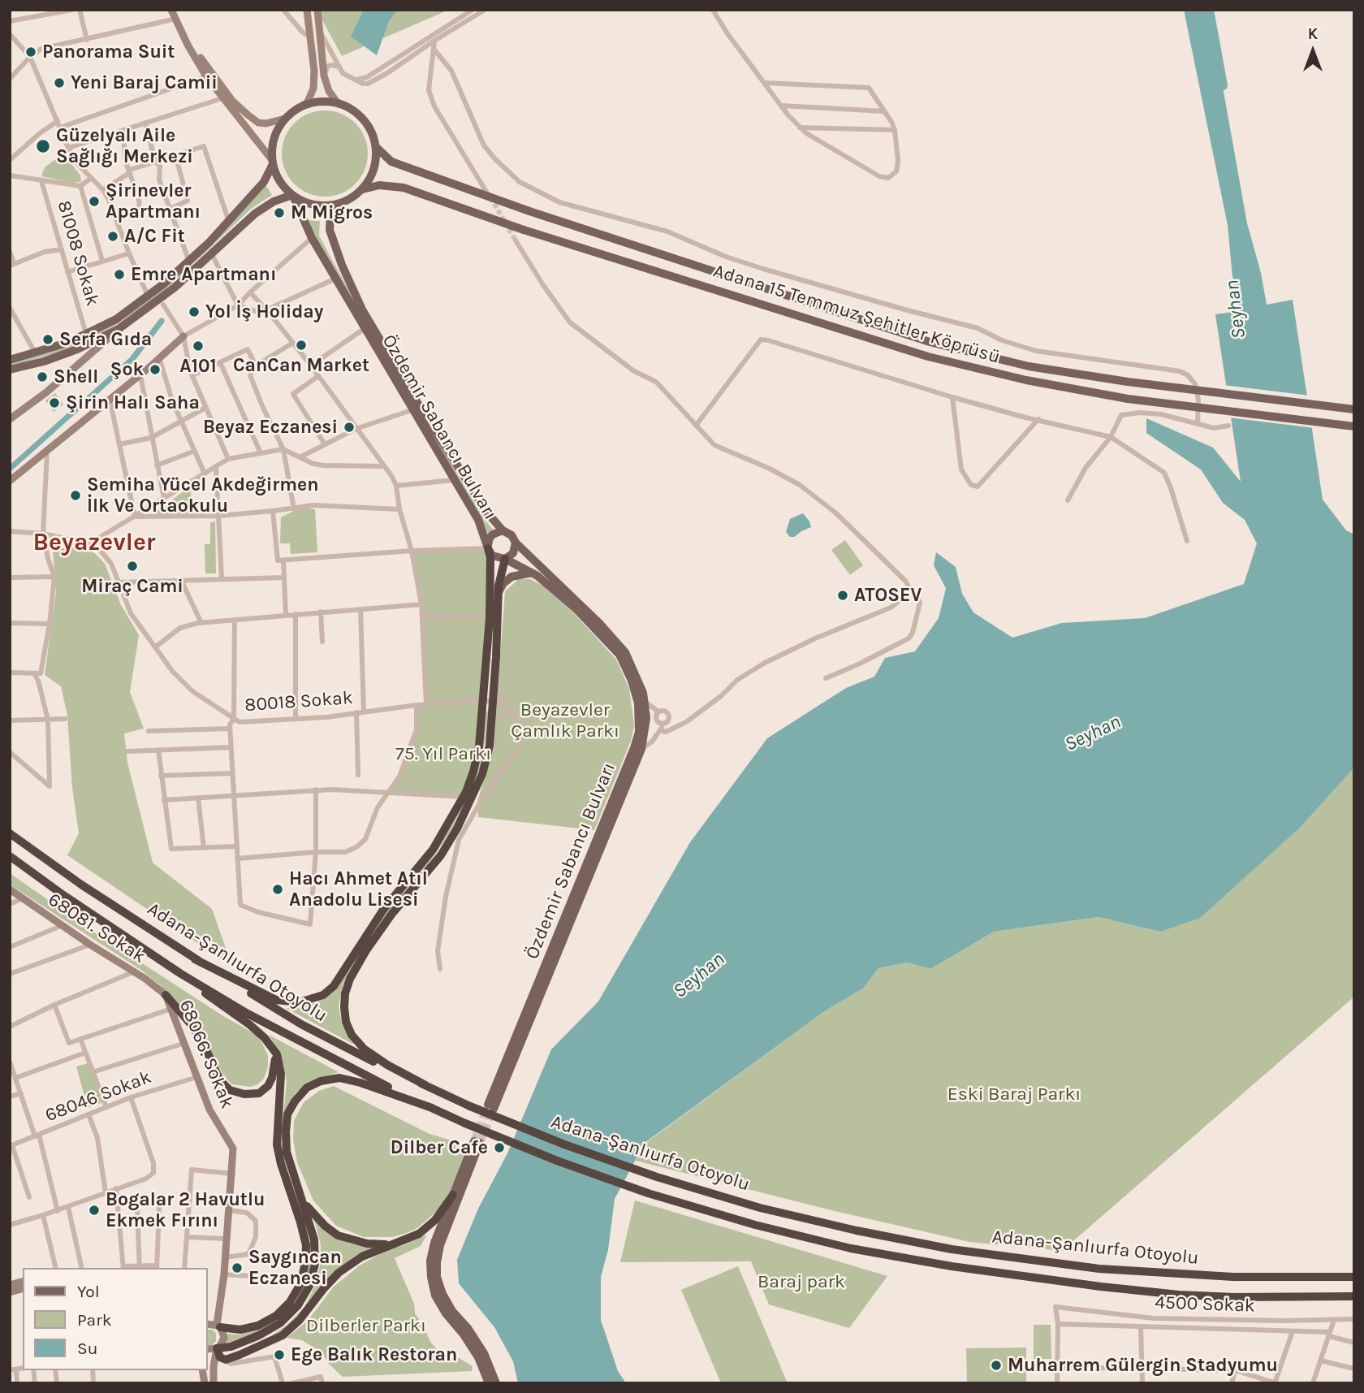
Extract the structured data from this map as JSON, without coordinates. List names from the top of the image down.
{
  "streets": {
    "highway": ["Adana-Şanlıurfa Otoyolu"],
    "main road": [
      "Adana 15 Temmuz Şehitler Köprüsü",
      "Özdemir Sabancı Bulvarı",
      "68081. Sokak",
      "68066. Sokak"
    ],
    "street": [
      "81008 Sokak",
      "80018 Sokak",
      "68046 Sokak",
      "4500 Sokak"
    ]
  },
  "crossings": [
    ["Adana 15 Temmuz Şehitler Köprüsü", "Özdemir Sabancı Bulvarı"],
    ["68081. Sokak", "68066. Sokak"],
    ["68066. Sokak", "68046 Sokak"]
  ],
  "districts": ["Beyazevler"],
  "water": ["Seyhan"],
  "parks": [
    "Beyazevler Çamlık Parkı",
    "75. Yıl Parkı",
    "Eski Baraj Parkı",
    "Baraj park",
    "Dilberler Parkı"
  ],
  "places": [
    "Panorama Suit",
    "Yeni Baraj Camii",
    "Güzelyalı Aile Sağlığı Merkezi",
    "Şirinevler Apartmanı",
    "M Migros",
    "A/C Fit",
    "Emre Apartmanı",
    "Yol İş Holiday",
    "Serfa Gıda",
    "CanCan Market",
    "A101",
    "Şok",
    "Shell",
    "Şirin Halı Saha",
    "Beyaz Eczanesi",
    "Semiha Yücel Akdeğirmen İlk Ve Ortaokulu",
    "Miraç Cami",
    "ATOSEV",
    "Hacı Ahmet Atıl Anadolu Lisesi",
    "Dilber Cafe",
    "Bogalar 2 Havutlu Ekmek Fırını",
    "Saygıncan Eczanesi",
    "Ege Balık Restoran",
    "Muharrem Gülergin Stadyumu"
  ],
  "legend": ["Yol", "Park", "Su"],
  "north": "top"
}
